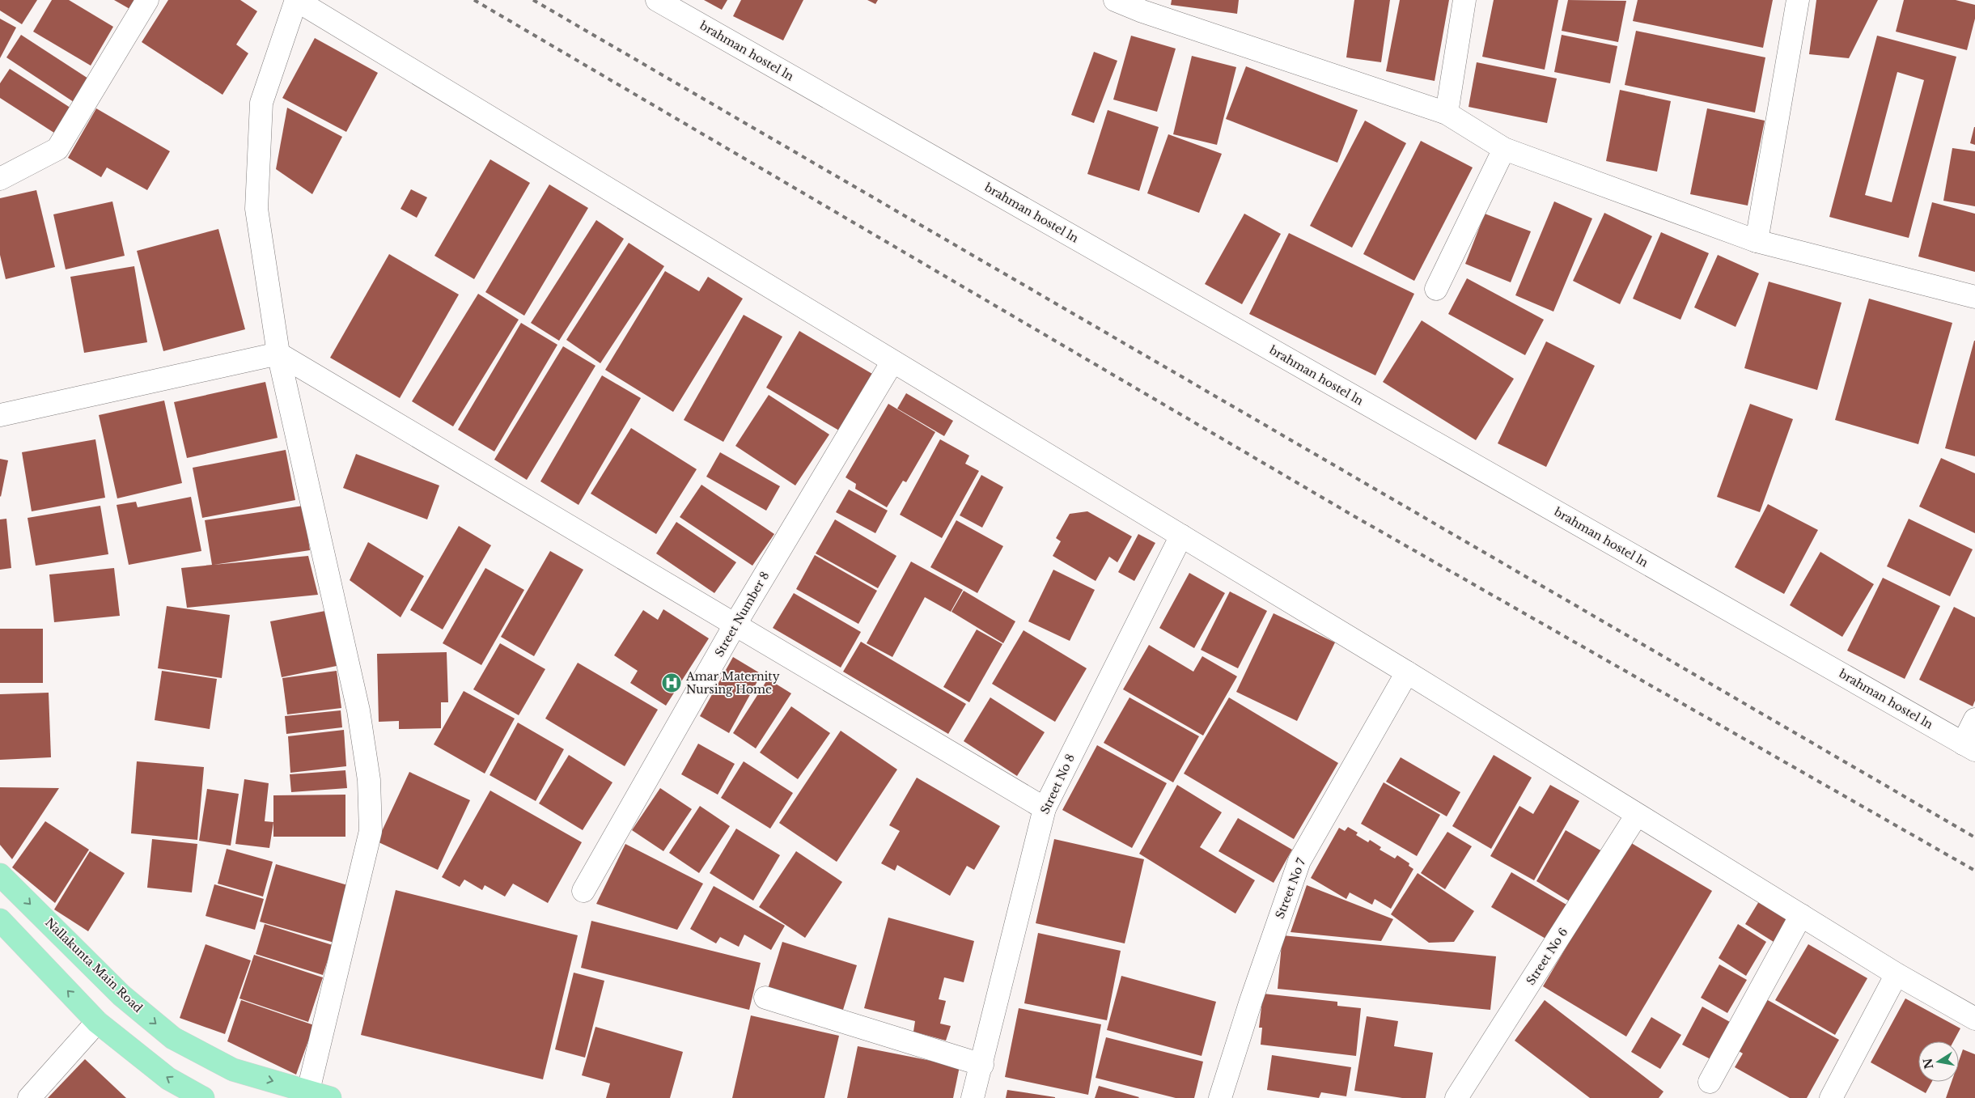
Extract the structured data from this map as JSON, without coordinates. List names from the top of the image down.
{
  "streets": {
    "main road": ["Nallakunta Main Road"],
    "street": [
      "brahman hostel ln",
      "Street Number 8",
      "Street No 8",
      "Street No 7",
      "Street No 6"
    ]
  },
  "places": {
    "hospital": ["Amar Maternity Nursing Home"]
  },
  "north": "left"
}
